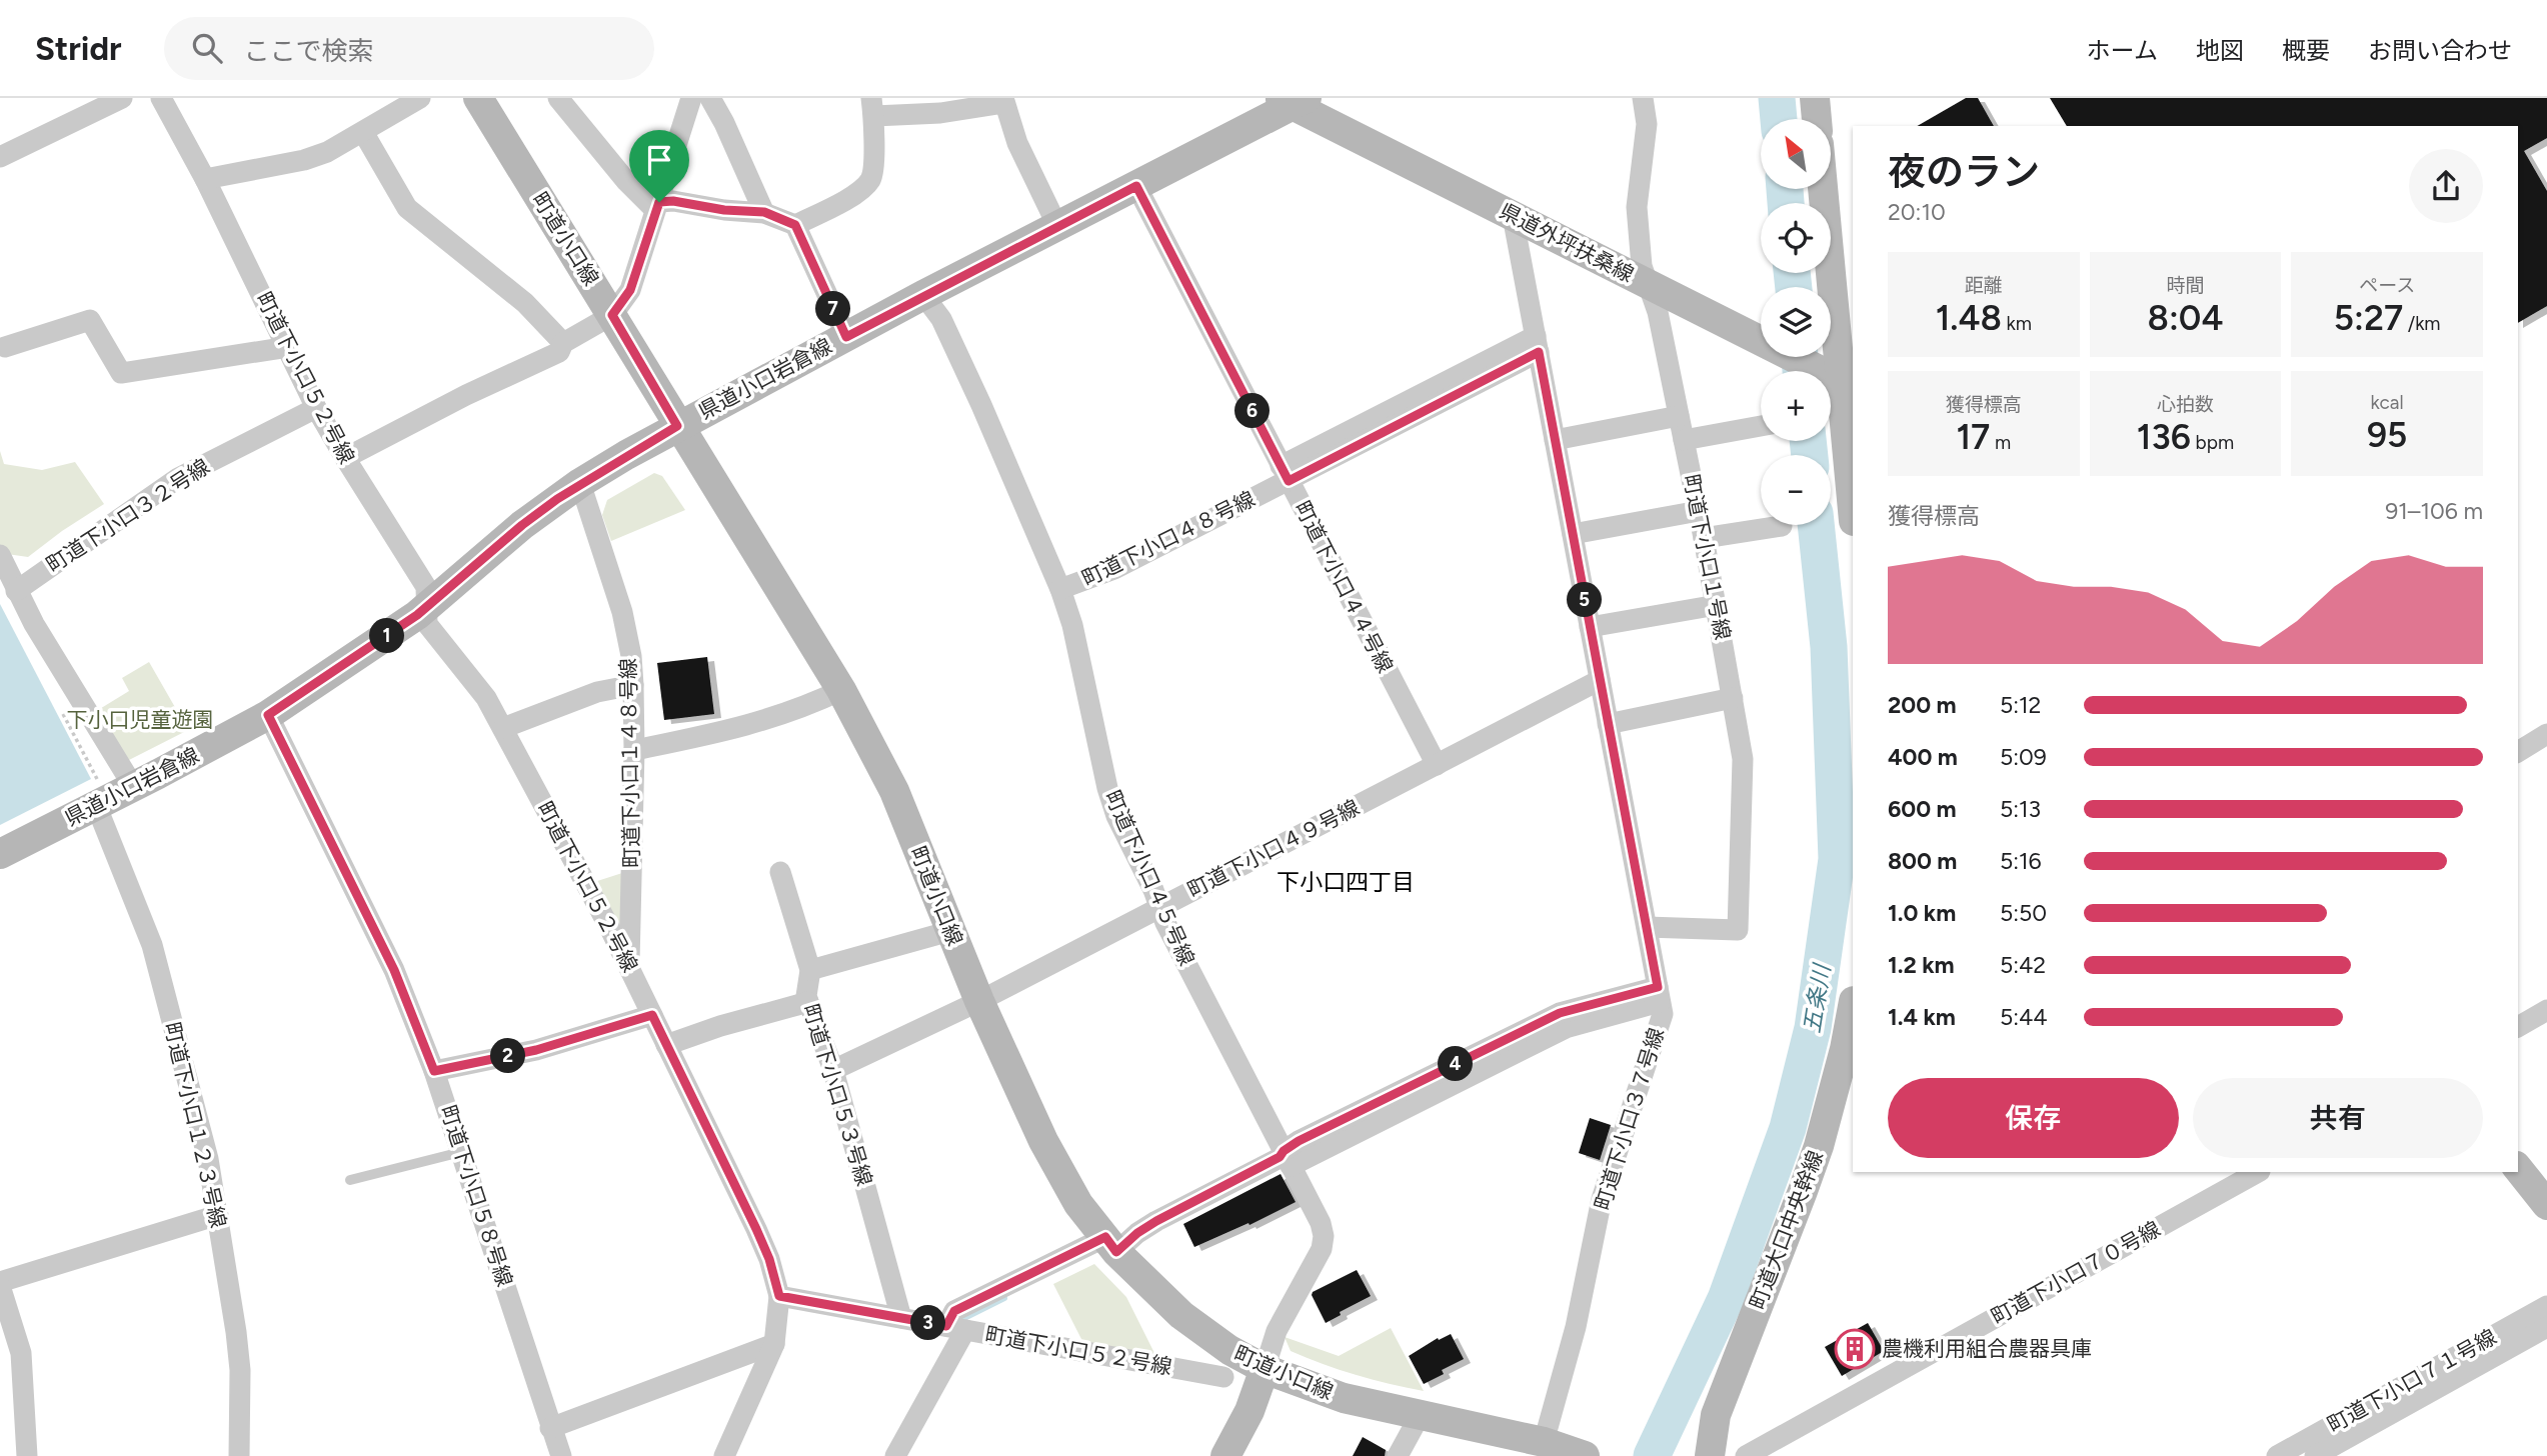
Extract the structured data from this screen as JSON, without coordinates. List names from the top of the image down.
{
  "streets": {
    "street": [
      "町道小口線",
      "県道外坪扶桑線",
      "町道下小口５２号線",
      "県道小口岩倉線",
      "町道下小口３２号線",
      "町道下小口４８号線",
      "町道下小口１号線",
      "町道下小口４４号線",
      "町道下小口１４８号線",
      "町道下小口４９号線",
      "町道下小口４５号線",
      "町道下小口５３号線",
      "町道下小口３７号線",
      "町道下小口１２３号線",
      "町道下小口５８号線",
      "町道大口中央幹線",
      "町道下小口７０号線",
      "町道下小口７１号線"
    ]
  },
  "crossings": [
    ["町道小口線", "県道小口岩倉線"],
    ["町道小口線", "町道下小口４９号線"],
    ["町道小口線", "町道下小口４５号線"],
    ["町道小口線", "町道下小口３７号線"],
    ["県道外坪扶桑線", "県道小口岩倉線"],
    ["県道外坪扶桑線", "町道下小口１号線"],
    ["県道外坪扶桑線", "町道下小口３７号線"],
    ["町道下小口５２号線", "県道小口岩倉線"],
    ["町道下小口５２号線", "町道下小口３２号線"],
    ["町道下小口５２号線", "町道下小口１４８号線"],
    ["町道下小口５２号線", "町道下小口５３号線"],
    ["県道小口岩倉線", "町道下小口４４号線"],
    ["県道小口岩倉線", "町道下小口１４８号線"],
    ["県道小口岩倉線", "町道下小口４５号線"],
    ["県道小口岩倉線", "町道下小口１２３号線"],
    ["県道小口岩倉線", "町道下小口５８号線"],
    ["町道下小口４８号線", "町道下小口４４号線"],
    ["町道下小口４８号線", "町道下小口４５号線"],
    ["町道下小口４８号線", "町道下小口３７号線"],
    ["町道下小口１号線", "町道下小口３７号線"],
    ["町道下小口４４号線", "町道下小口４９号線"],
    ["町道下小口４９号線", "町道下小口４５号線"],
    ["町道下小口４９号線", "町道下小口５３号線"],
    ["町道下小口４９号線", "町道下小口３７号線"]
  ],
  "districts": ["下小口四丁目"],
  "water": ["五条川"],
  "parks": ["下小口児童遊園"],
  "places": {
    "building": ["農機利用組合農器具庫"]
  },
  "north": "top left",
  "page": {
    "header": "Stridr",
    "search": "ここで検索",
    "nav": [
      "ホーム",
      "地図",
      "概要",
      "お問い合わせ"
    ],
    "map_buttons": ["+", "−"],
    "heading": ["夜のラン", "20:10"],
    "stats": [
      ["距離", "1.48 km"],
      ["時間", "8:04"],
      ["ペース", "5:27 /km"],
      ["獲得標高", "17 m"],
      ["心拍数", "136 bpm"],
      ["kcal", "95"]
    ],
    "pins": [
      "7",
      "6",
      "5",
      "1",
      "2",
      "4",
      "3"
    ],
    "chart": ["獲得標高", "91–106 m"],
    "list": [
      {
        "name": "200 m",
        "note": "5:12"
      },
      {
        "name": "400 m",
        "note": "5:09"
      },
      {
        "name": "600 m",
        "note": "5:13"
      },
      {
        "name": "800 m",
        "note": "5:16"
      },
      {
        "name": "1.0 km",
        "note": "5:50"
      },
      {
        "name": "1.2 km",
        "note": "5:42"
      },
      {
        "name": "1.4 km",
        "note": "5:44"
      }
    ],
    "buttons": ["保存", "共有"]
  }
}
